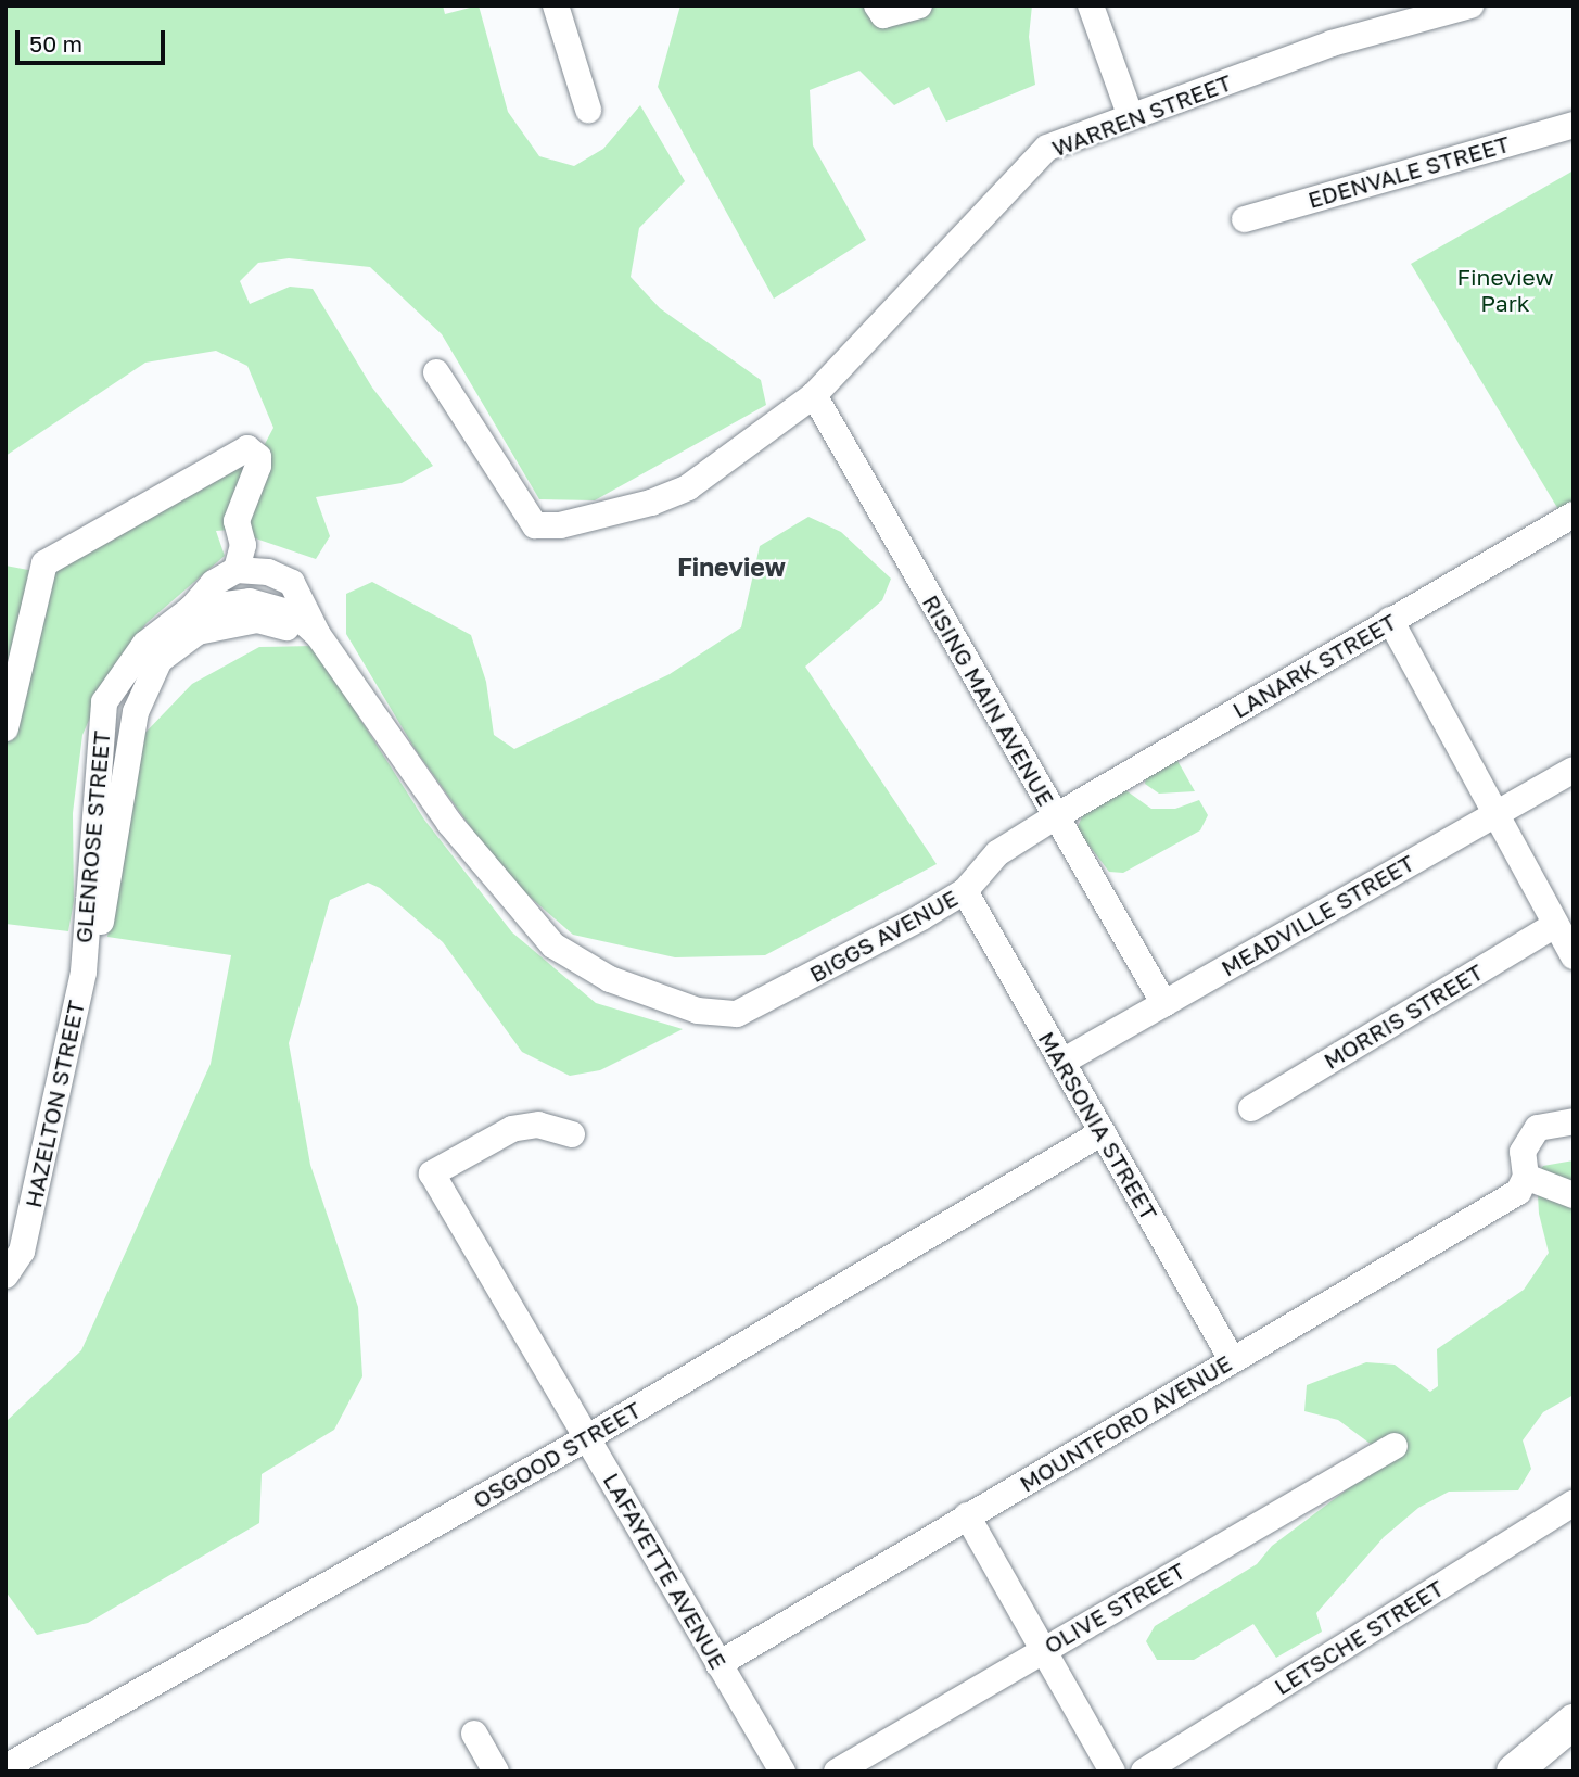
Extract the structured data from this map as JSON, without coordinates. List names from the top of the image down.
{
  "streets": {
    "street": [
      "WARREN STREET",
      "EDENVALE STREET",
      "LANARK STREET",
      "RISING MAIN AVENUE",
      "GLENROSE STREET",
      "MEADVILLE STREET",
      "BIGGS AVENUE",
      "MORRIS STREET",
      "HAZELTON STREET",
      "MARSONIA STREET",
      "MOUNTFORD AVENUE",
      "OSGOOD STREET",
      "LAFAYETTE AVENUE",
      "OLIVE STREET",
      "LETSCHE STREET"
    ]
  },
  "crossings": [
    ["WARREN STREET", "RISING MAIN AVENUE"],
    ["LANARK STREET", "RISING MAIN AVENUE"],
    ["LANARK STREET", "BIGGS AVENUE"],
    ["RISING MAIN AVENUE", "MEADVILLE STREET"],
    ["RISING MAIN AVENUE", "BIGGS AVENUE"],
    ["GLENROSE STREET", "BIGGS AVENUE"],
    ["GLENROSE STREET", "HAZELTON STREET"],
    ["MEADVILLE STREET", "MARSONIA STREET"],
    ["BIGGS AVENUE", "MARSONIA STREET"],
    ["MARSONIA STREET", "MOUNTFORD AVENUE"],
    ["MARSONIA STREET", "OSGOOD STREET"],
    ["MOUNTFORD AVENUE", "LAFAYETTE AVENUE"],
    ["OSGOOD STREET", "LAFAYETTE AVENUE"]
  ],
  "districts": ["Fineview"],
  "parks": ["Fineview Park"],
  "scale_bar": "50 m"
}
